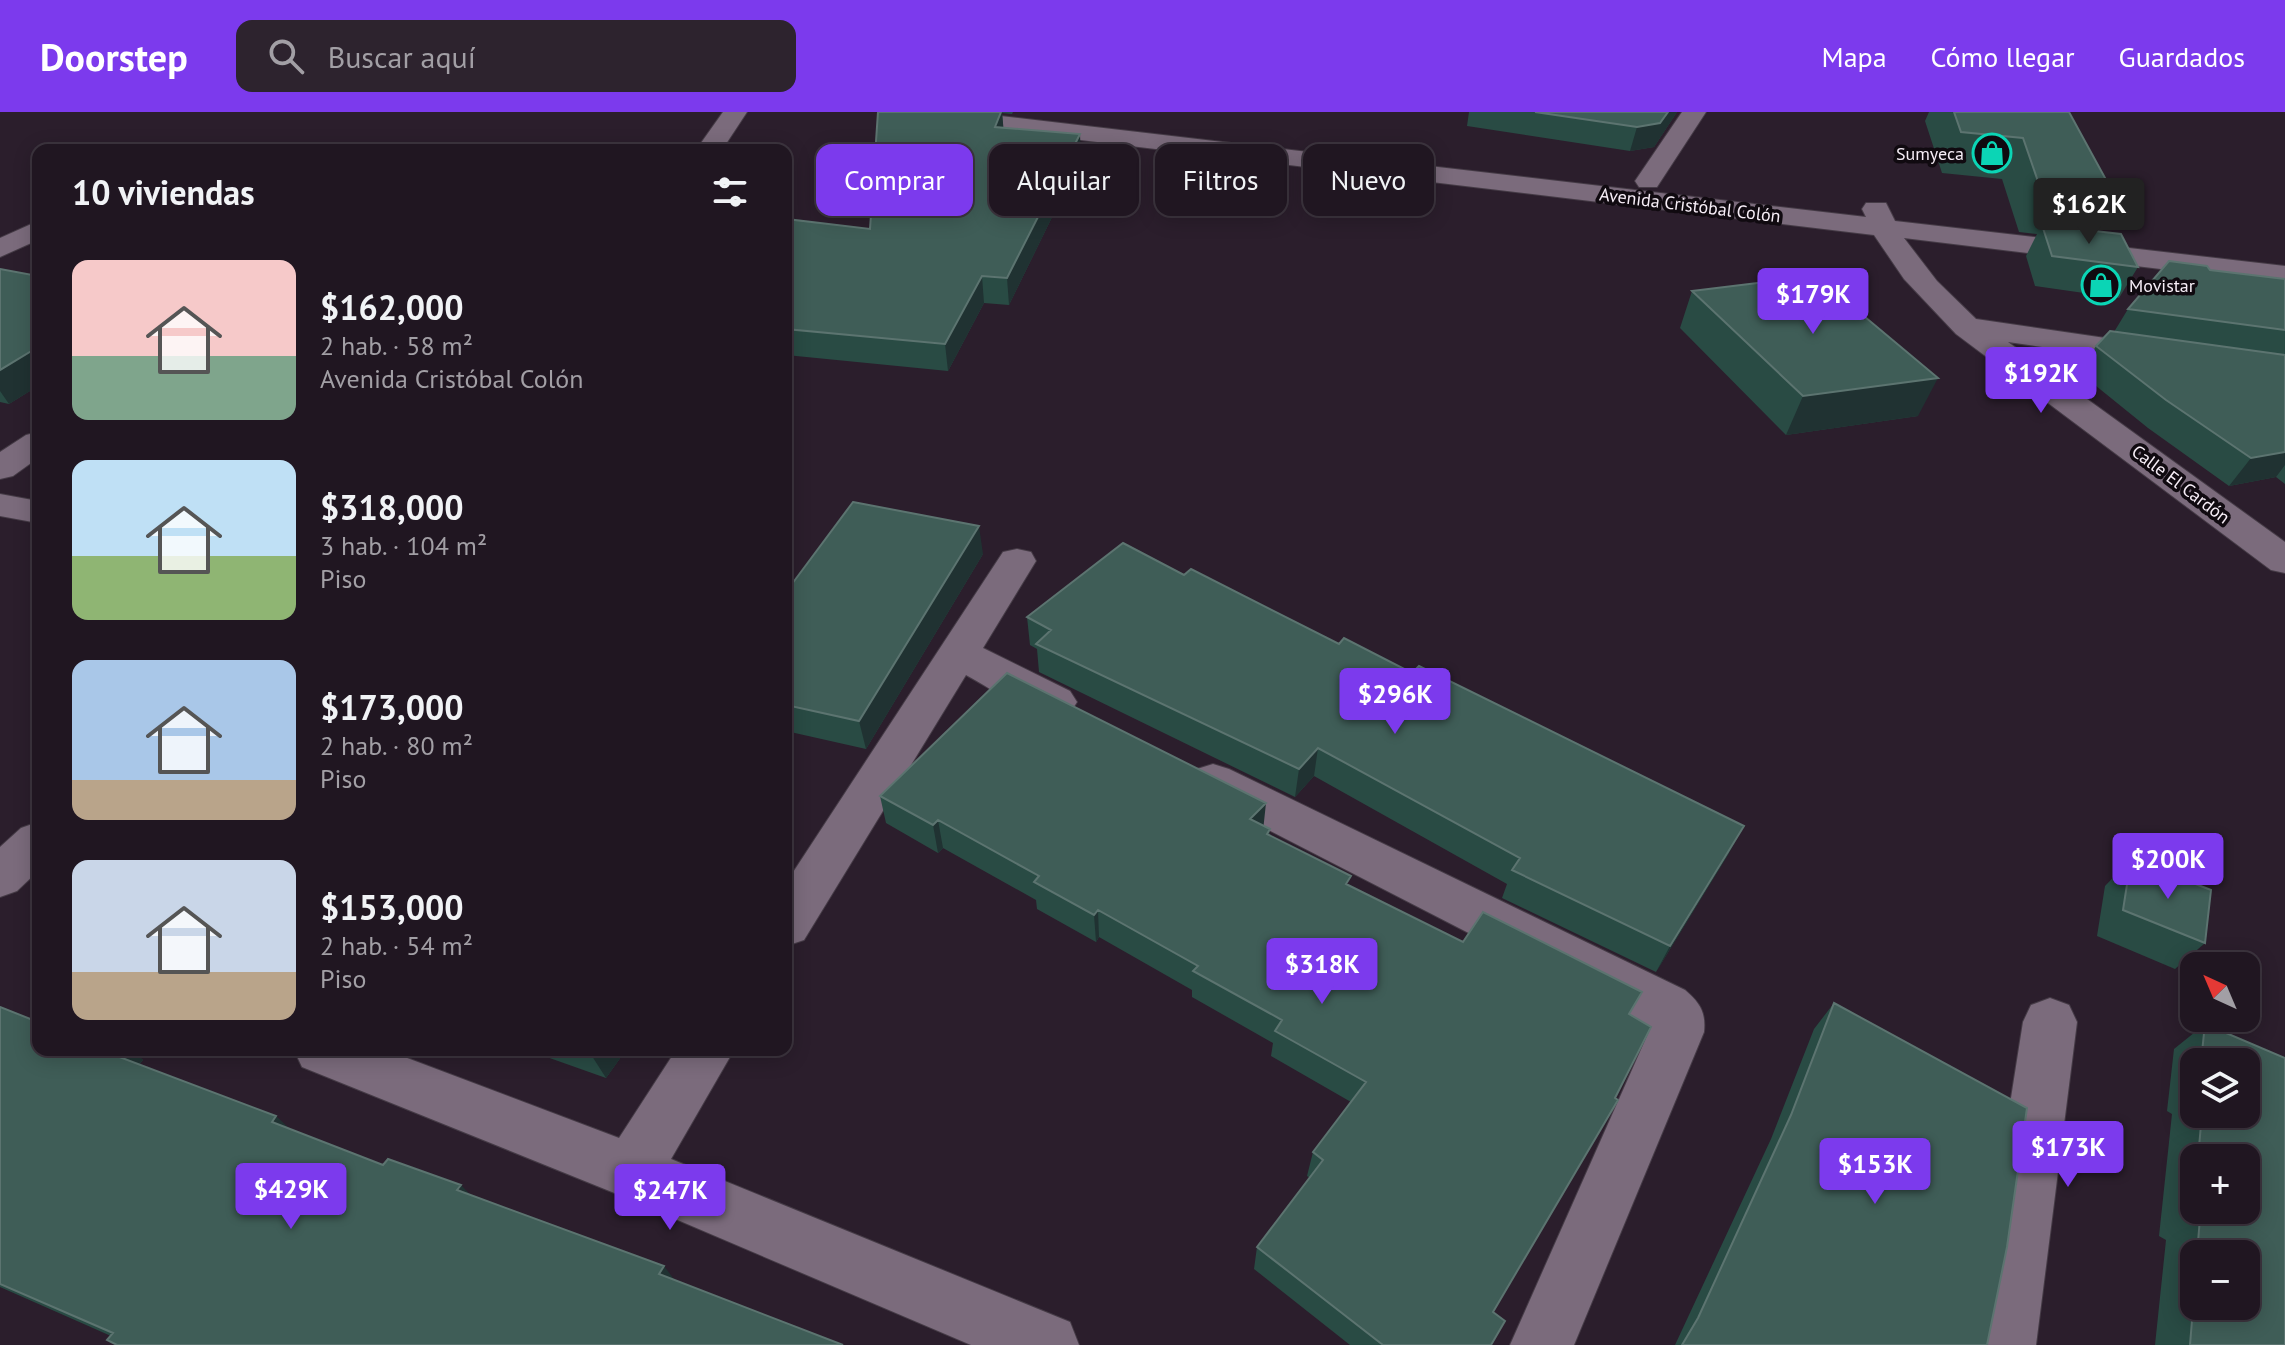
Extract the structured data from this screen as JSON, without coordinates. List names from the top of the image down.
{
  "streets": {
    "street": ["Avenida Cristóbal Colón", "Calle El Cardón"]
  },
  "crossings": [
    ["Avenida Cristóbal Colón", "Calle El Cardón"]
  ],
  "places": {
    "shop": ["Sumyeca", "Movistar"]
  },
  "north": "top left",
  "page": {
    "header": "Doorstep",
    "search": "Buscar aquí",
    "nav": ["Mapa", "Cómo llegar", "Guardados"],
    "chip": [
      "Comprar",
      "Alquilar",
      "Filtros",
      "Nuevo"
    ],
    "heading": "10 viviendas",
    "price": [
      "$162K",
      "$179K",
      "$192K",
      "$296K",
      "$200K",
      "$318K",
      "$173K",
      "$153K",
      "$429K",
      "$247K"
    ],
    "list": [
      {
        "name": "$162,000",
        "note": "2 hab. · 58 m² · Avenida Cristóbal Colón"
      },
      {
        "name": "$318,000",
        "note": "3 hab. · 104 m² · Piso"
      },
      {
        "name": "$173,000",
        "note": "2 hab. · 80 m² · Piso"
      },
      {
        "name": "$153,000",
        "note": "2 hab. · 54 m² · Piso"
      }
    ],
    "map_buttons": ["+", "−"]
  }
}
